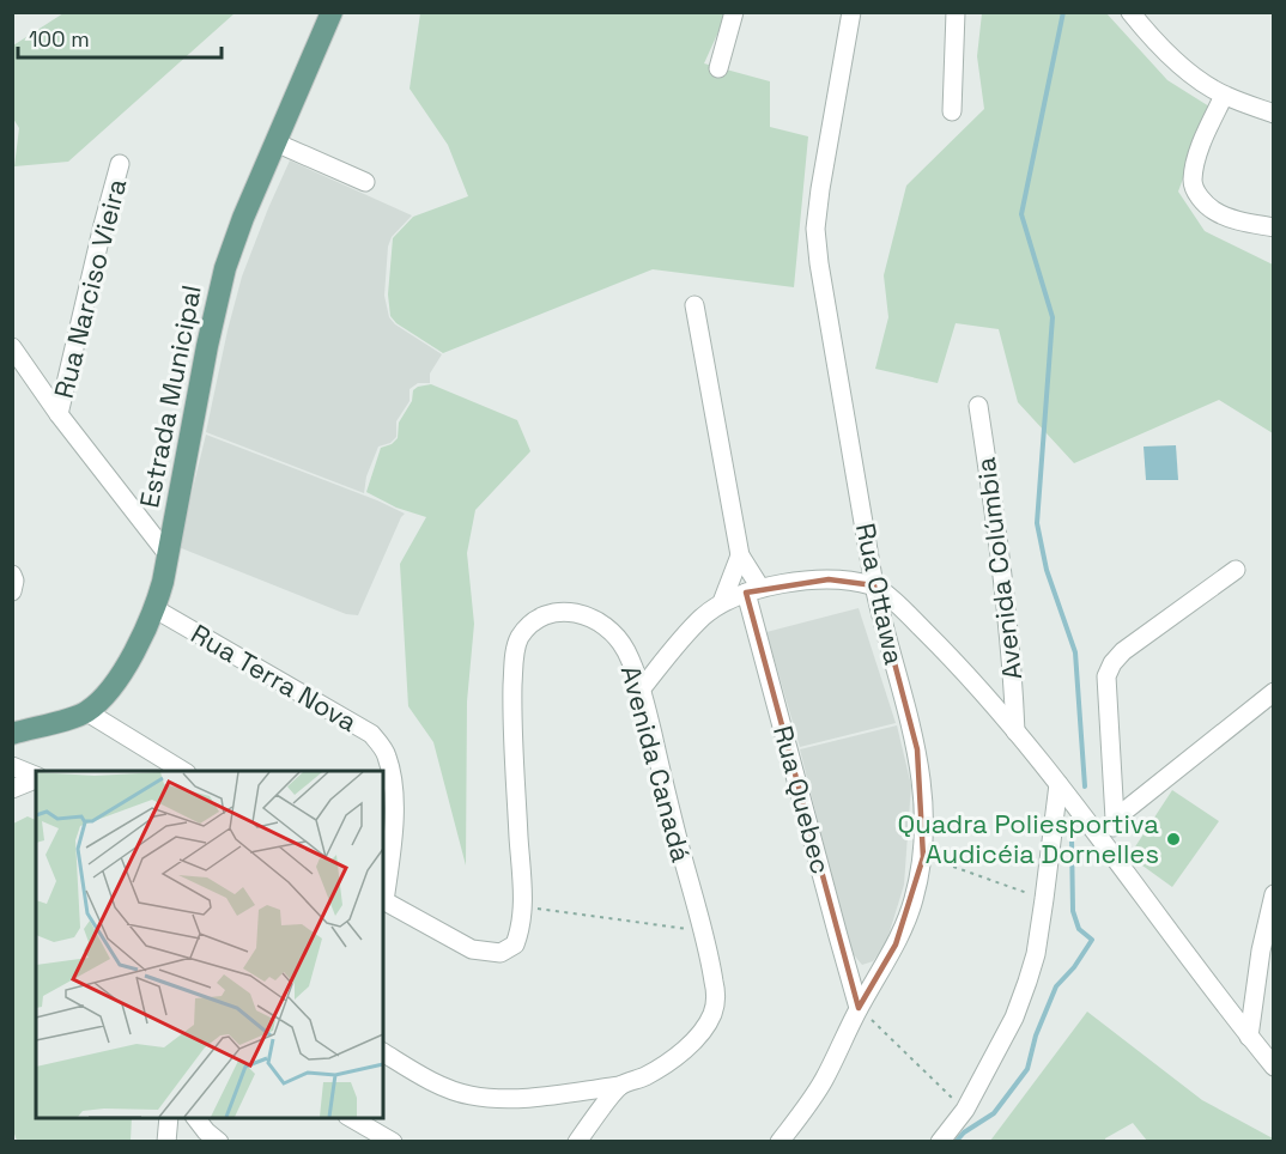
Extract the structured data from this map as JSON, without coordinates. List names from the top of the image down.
{
  "streets": {
    "main road": ["Estrada Municipal"],
    "street": [
      "Rua Narciso Vieira",
      "Avenida Colúmbia",
      "Rua Ottawa",
      "Rua Terra Nova",
      "Avenida Canadá",
      "Rua Quebec"
    ]
  },
  "crossings": [
    ["Estrada Municipal", "Rua Terra Nova"],
    ["Rua Ottawa", "Rua Quebec"],
    ["Rua Terra Nova", "Avenida Canadá"]
  ],
  "places": ["Quadra Poliesportiva Audicéia Dornelles"],
  "scale_bar": "100 m"
}
